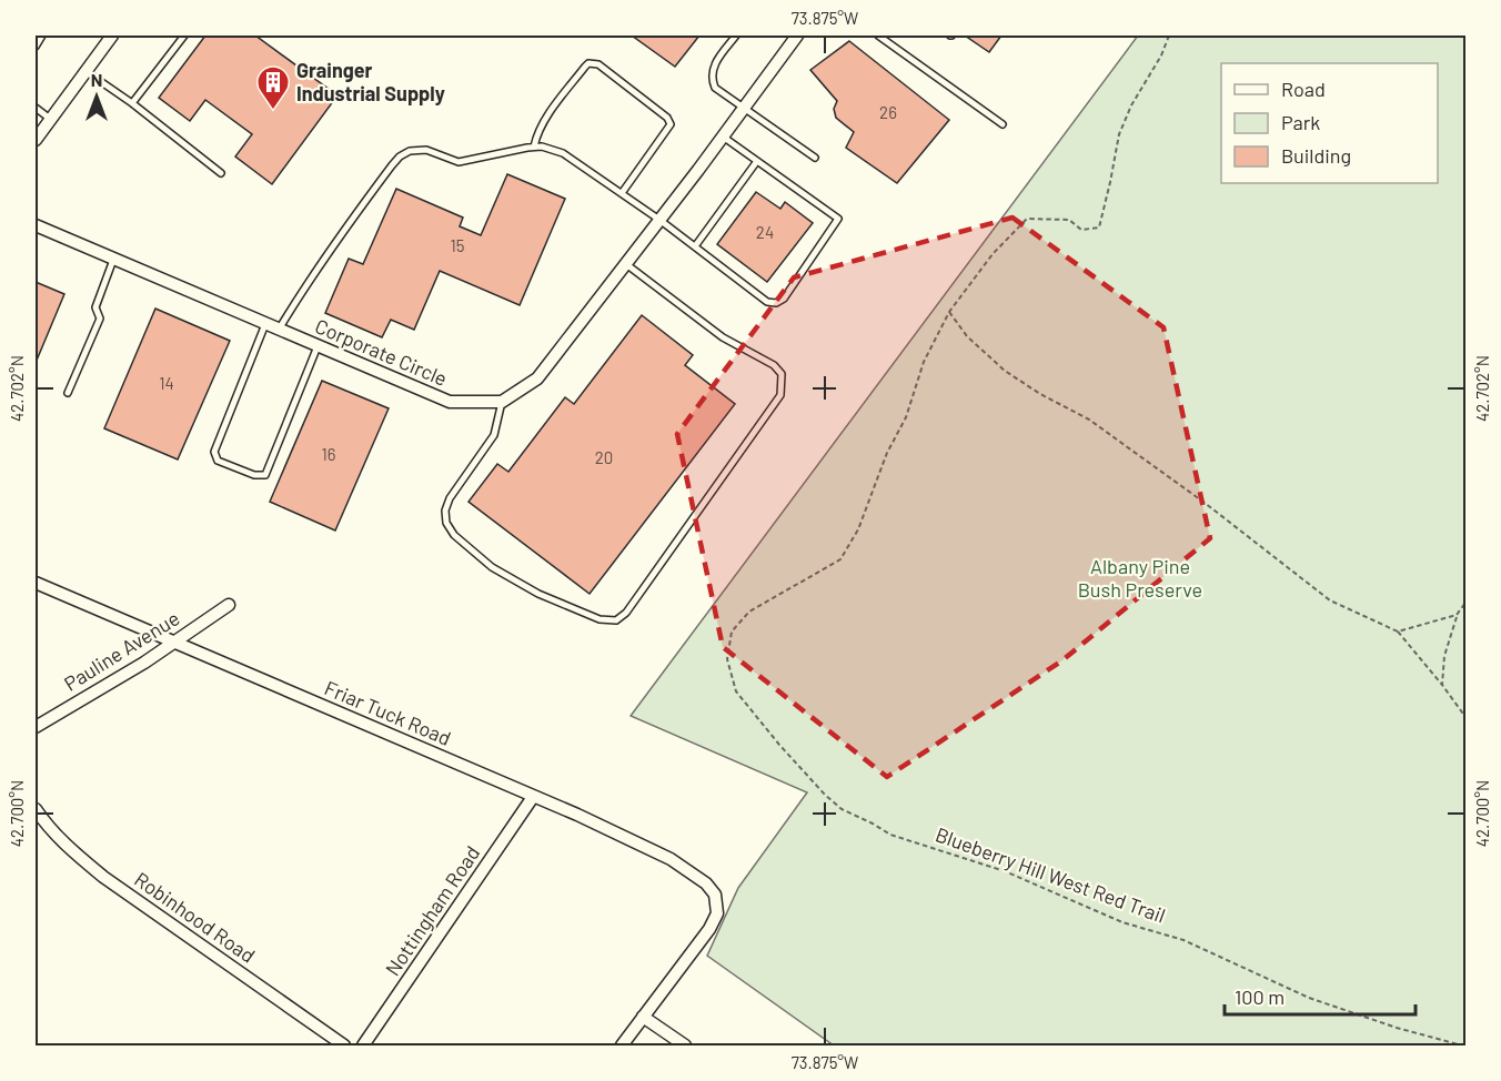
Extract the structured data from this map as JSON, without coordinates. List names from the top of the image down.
{
  "streets": {
    "street": [
      "Corporate Circle",
      "Pauline Avenue",
      "Friar Tuck Road",
      "Nottingham Road",
      "Robinhood Road"
    ],
    "path": ["Blueberry Hill West Red Trail"]
  },
  "crossings": [
    ["Pauline Avenue", "Friar Tuck Road"],
    ["Friar Tuck Road", "Nottingham Road"]
  ],
  "parks": ["Albany Pine Bush Preserve"],
  "places": {
    "building": ["Grainger Industrial Supply"]
  },
  "house_numbers": [
    "26",
    "24",
    "15",
    "14",
    "16",
    "20"
  ],
  "legend": ["Road", "Park", "Building"],
  "scale_bar": "100 m",
  "north": "top",
  "coordinates": ["73.875°W", "42.702°N", "42.700°N"]
}
